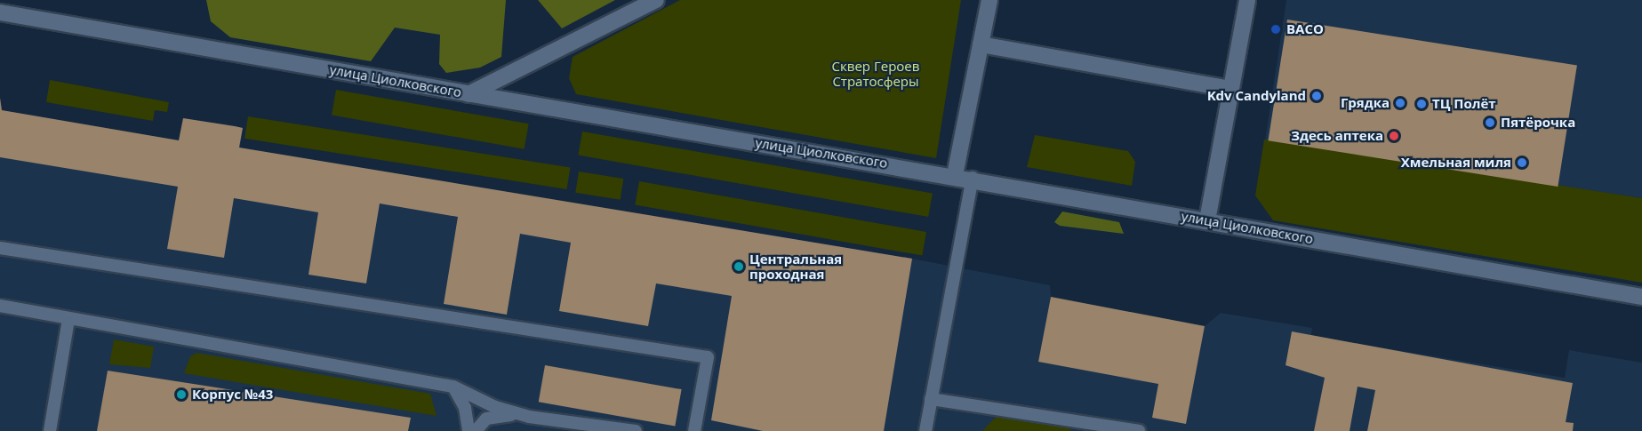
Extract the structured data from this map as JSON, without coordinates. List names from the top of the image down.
{
  "streets": {
    "street": ["улица Циолковского"]
  },
  "parks": ["Сквер Героев Стратосферы"],
  "places": [
    "ВАСО",
    "Kdv Candyland",
    "Грядка",
    "ТЦ Полёт",
    "Пятёрочка",
    "Здесь аптека",
    "Хмельная миля",
    "Центральная проходная",
    "Корпус №43"
  ]
}
